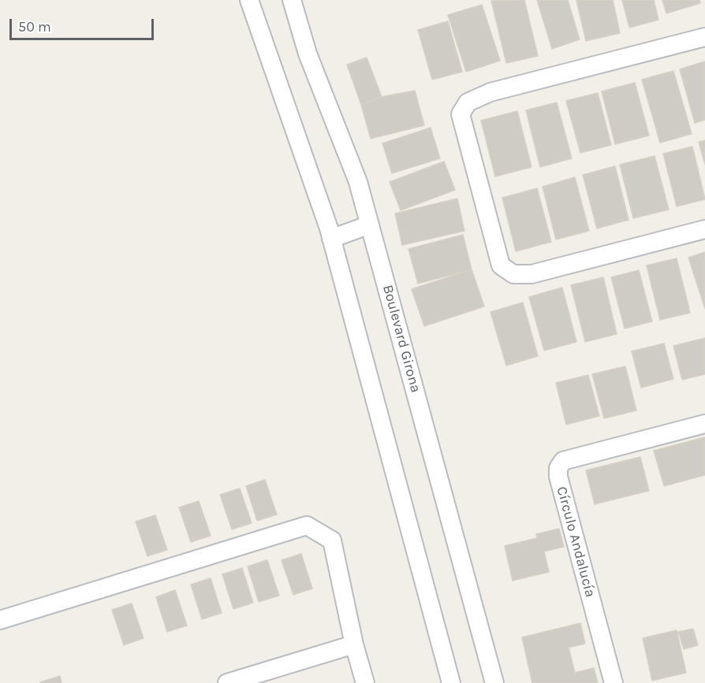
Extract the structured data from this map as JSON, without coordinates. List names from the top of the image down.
{
  "streets": {
    "street": ["Boulevard Girona", "Círculo Andalucía"]
  },
  "scale_bar": "50 m"
}
